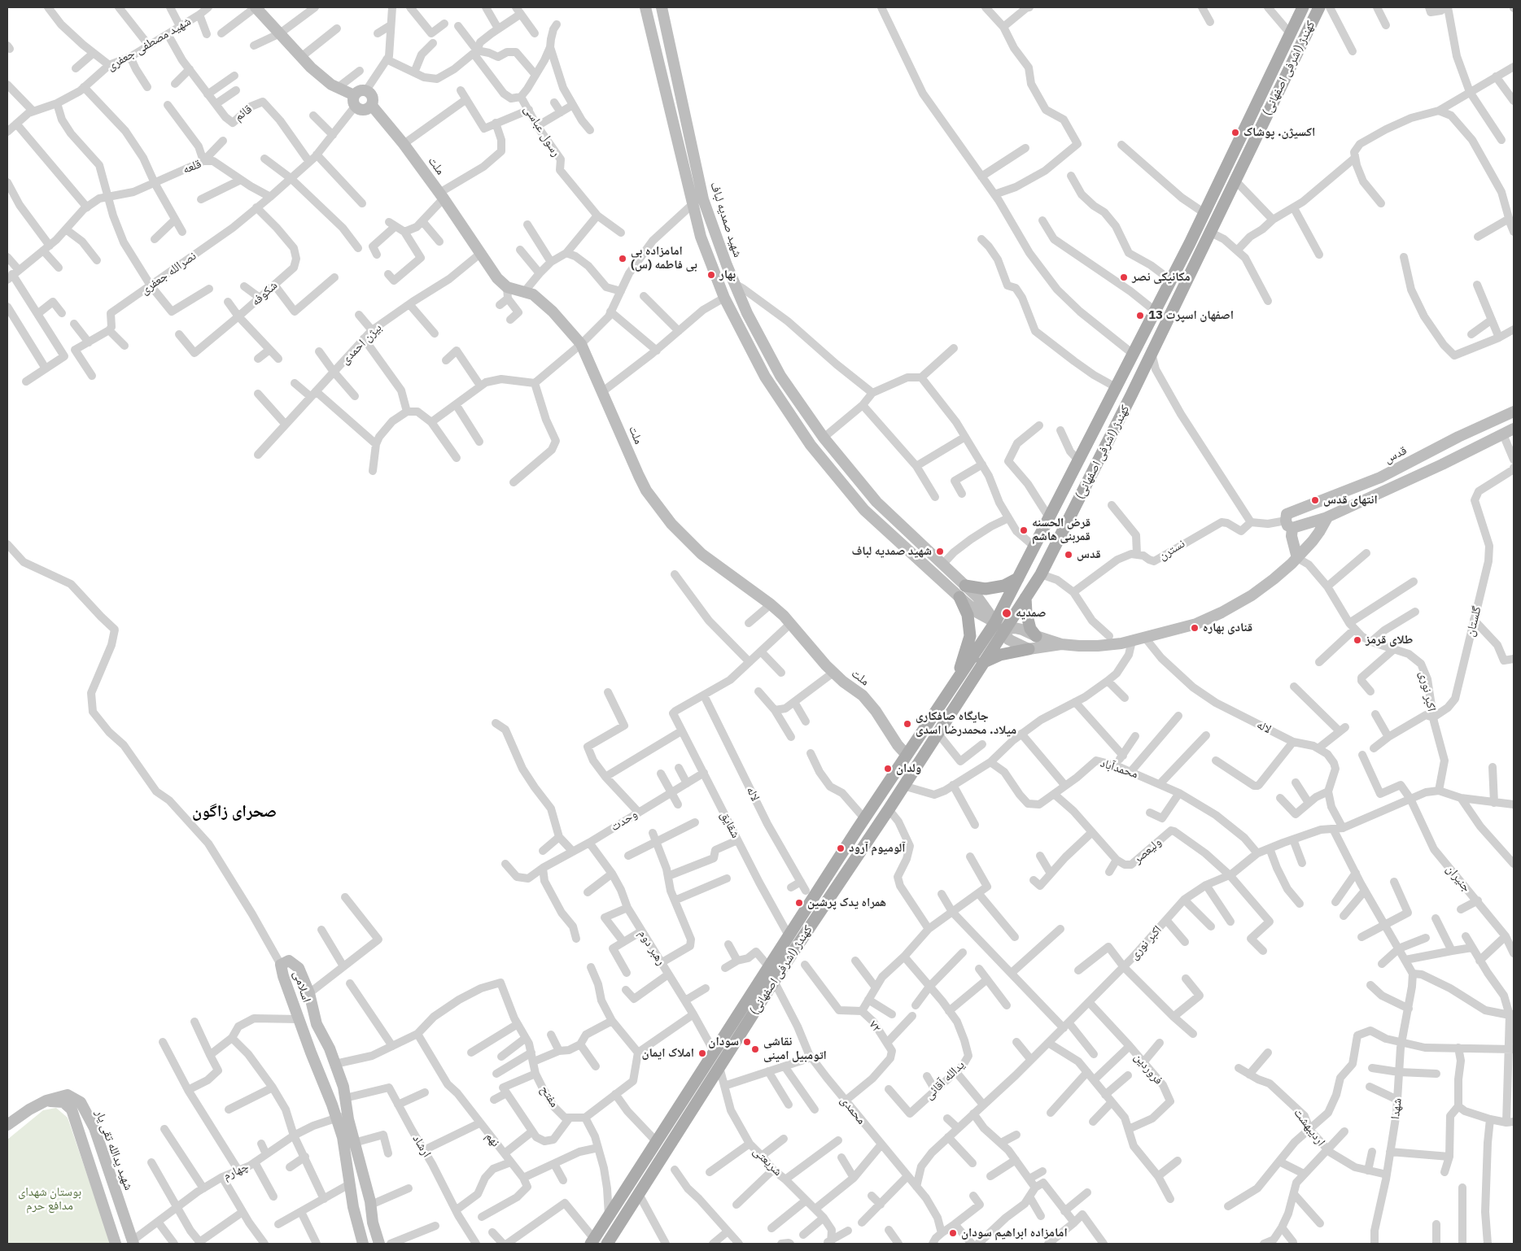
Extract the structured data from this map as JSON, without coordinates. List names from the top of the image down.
{
  "streets": {
    "main road": [
      "کهندژ (اشرفی اصفهانی)",
      "ملت",
      "شهید صمدیه لباف",
      "قدس",
      "اسلامی",
      "شهید یدالله تقی یار"
    ],
    "street": [
      "شهید مصطفی جعفری",
      "قائم",
      "رسول عباسی",
      "قلعه",
      "نصرالله جعفری",
      "شکوفه",
      "بیژن احمدی",
      "نسترن",
      "گلستان",
      "اکبر نوری",
      "لاله",
      "محمدآباد",
      "وحدت",
      "شقایق",
      "ولیعصر",
      "جنیران",
      "رهبر دوم",
      "۷۲",
      "فروردین",
      "یدالله آقائی",
      "مفتح",
      "شهدا",
      "محمدی",
      "اردیبهشت",
      "نهم",
      "ارشاد",
      "شریعتی",
      "چهارم"
    ]
  },
  "crossings": [
    ["شهید مصطفی جعفری", "قائم"],
    ["کهندژ (اشرفی اصفهانی)", "ملت"],
    ["کهندژ (اشرفی اصفهانی)", "شهید صمدیه لباف"],
    ["کهندژ (اشرفی اصفهانی)", "شقایق"],
    ["کهندژ (اشرفی اصفهانی)", "رهبر دوم"],
    ["کهندژ (اشرفی اصفهانی)", "محمدی"],
    ["کهندژ (اشرفی اصفهانی)", "شریعتی"],
    ["ملت", "بیژن احمدی"],
    ["قلعه", "نصرالله جعفری"],
    ["نصرالله جعفری", "شکوفه"],
    ["گلستان", "اکبر نوری"],
    ["اکبر نوری", "محمدآباد"],
    ["اکبر نوری", "ولیعصر"],
    ["اکبر نوری", "جنیران"],
    ["اکبر نوری", "فروردین"],
    ["اکبر نوری", "محمدی"],
    ["لاله", "شقایق"],
    ["محمدآباد", "ولیعصر"],
    ["وحدت", "شقایق"],
    ["وحدت", "رهبر دوم"],
    ["اسلامی", "ارشاد"],
    ["اسلامی", "چهارم"],
    ["۷۲", "محمدی"],
    ["مفتح", "نهم"],
    ["شهدا", "اردیبهشت"],
    ["شهید یدالله تقی یار", "چهارم"]
  ],
  "districts": ["صحرای زاگون"],
  "parks": ["بوستان شهدای مدافع حرم"],
  "places": [
    "اکسیژن. پوشاک",
    "امامزاده بی بی فاطمه (س)",
    "بهار",
    "مکانیکی نصر",
    "اصفهان اسپرت 13",
    "انتهای قدس",
    "قرض الحسنه قمربنی هاشم",
    "شهید صمدیه لباف",
    "قدس",
    "صمدیه",
    "قنادی بهاره",
    "طلای قرمز",
    "جایگاه صافکاری میلاد. محمدرضا اسدی",
    "ولدان",
    "آلومیوم آرود",
    "همراه یدک پرشین",
    "سودان",
    "نقاشی اتومبیل امینی",
    "املاک ایمان",
    "امامزاده ابراهیم سودان"
  ]
}
